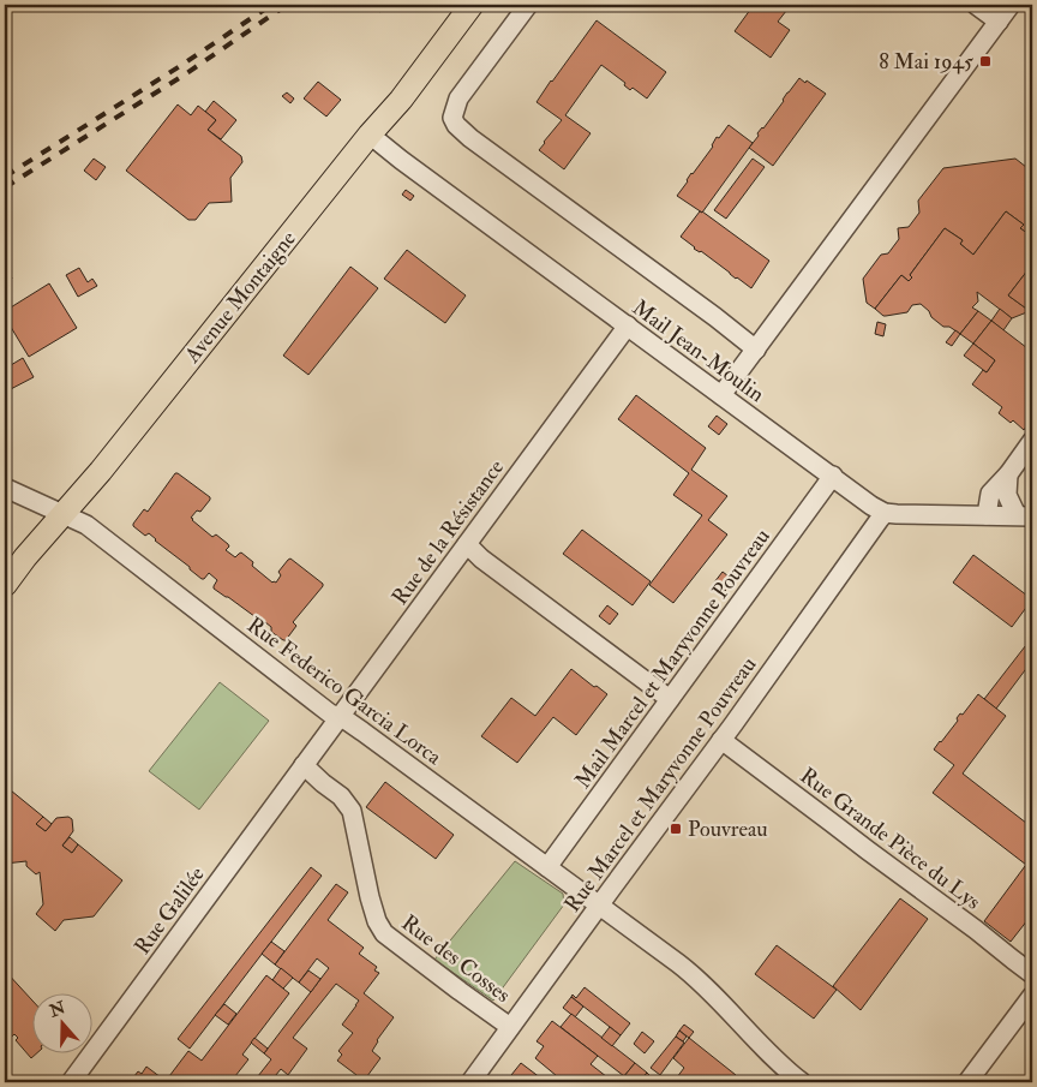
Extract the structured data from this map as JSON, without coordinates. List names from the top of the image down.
{
  "streets": {
    "main road": ["Avenue Montaigne"],
    "street": [
      "Mail Jean-Moulin",
      "Rue de la Résistance",
      "Mail Marcel et Maryvonne Pouvreau",
      "Rue Federico Garcia Lorca",
      "Rue Marcel et Maryvonne Pouvreau",
      "Rue Grande Pièce du Lys",
      "Rue Galilée",
      "Rue des Cosses"
    ]
  },
  "crossings": [
    ["Avenue Montaigne", "Mail Jean-Moulin"],
    ["Avenue Montaigne", "Rue Federico Garcia Lorca"],
    ["Mail Jean-Moulin", "Rue de la Résistance"],
    ["Mail Jean-Moulin", "Mail Marcel et Maryvonne Pouvreau"],
    ["Mail Jean-Moulin", "Rue Marcel et Maryvonne Pouvreau"],
    ["Rue de la Résistance", "Rue Federico Garcia Lorca"],
    ["Rue de la Résistance", "Rue Galilée"],
    ["Rue de la Résistance", "Rue des Cosses"],
    ["Mail Marcel et Maryvonne Pouvreau", "Rue Federico Garcia Lorca"],
    ["Rue Federico Garcia Lorca", "Rue Marcel et Maryvonne Pouvreau"],
    ["Rue Marcel et Maryvonne Pouvreau", "Rue Grande Pièce du Lys"],
    ["Rue Marcel et Maryvonne Pouvreau", "Rue des Cosses"],
    ["Rue Galilée", "Rue des Cosses"]
  ],
  "places": {
    "transit": ["8 Mai 1945", "Pouvreau"]
  },
  "north": "top"
}
